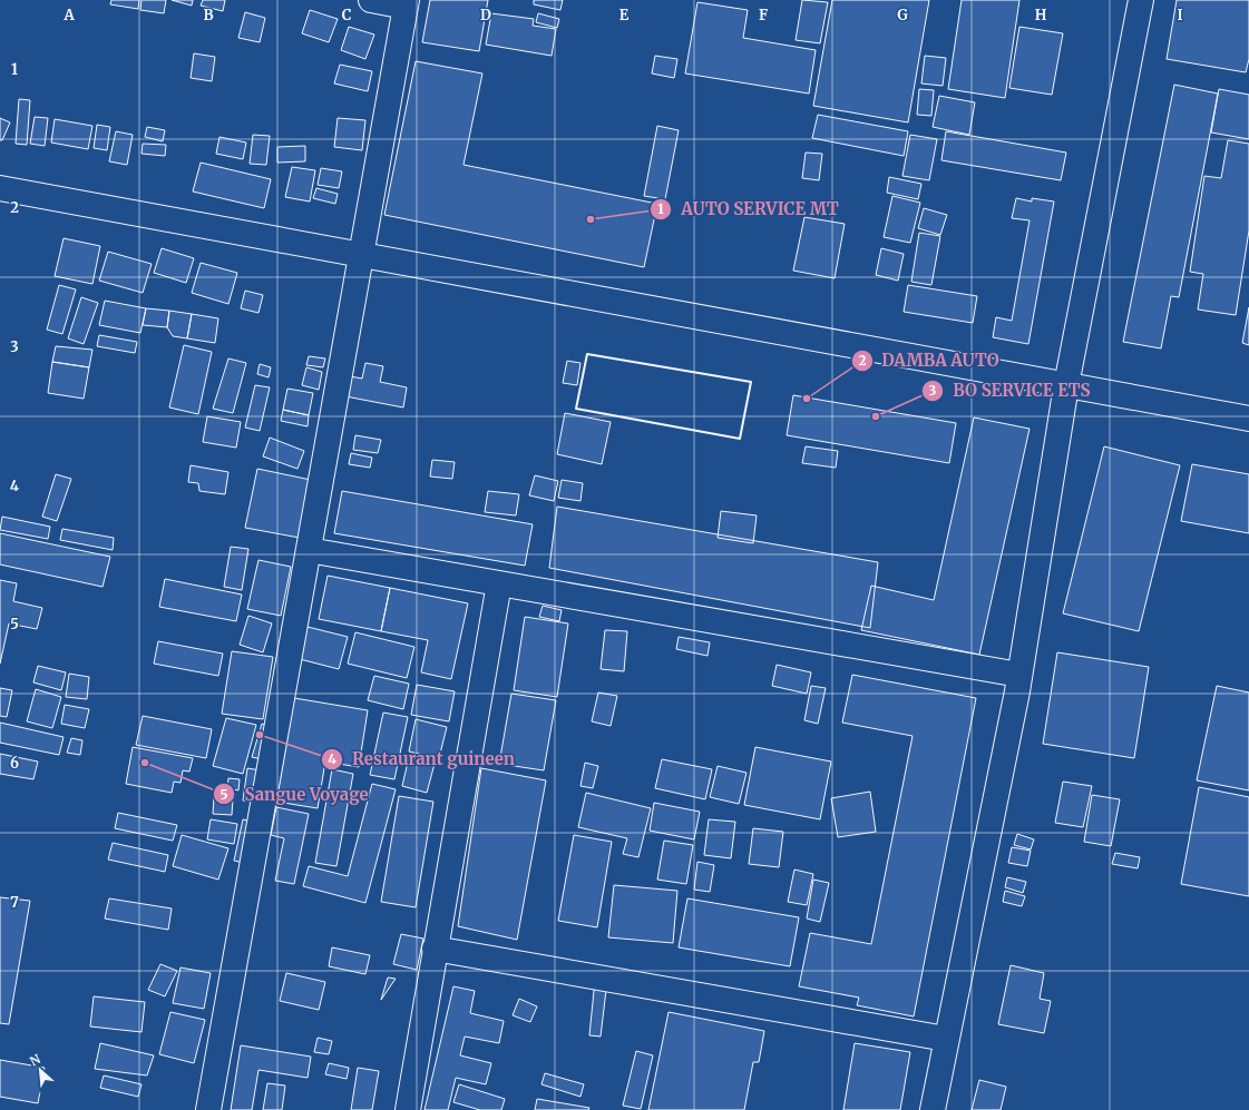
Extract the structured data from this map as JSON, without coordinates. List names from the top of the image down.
{
  "places": [
    "AUTO SERVICE MT",
    "DAMBA AUTO",
    "BO SERVICE ETS",
    "Restaurant guineen",
    "Sangue Voyage"
  ],
  "north": "top left",
  "grid": {
    "columns": [
      "A",
      "B",
      "C",
      "D",
      "E",
      "F",
      "G",
      "H",
      "I"
    ],
    "rows": [
      "1",
      "2",
      "3",
      "4",
      "5",
      "6",
      "7"
    ]
  }
}
